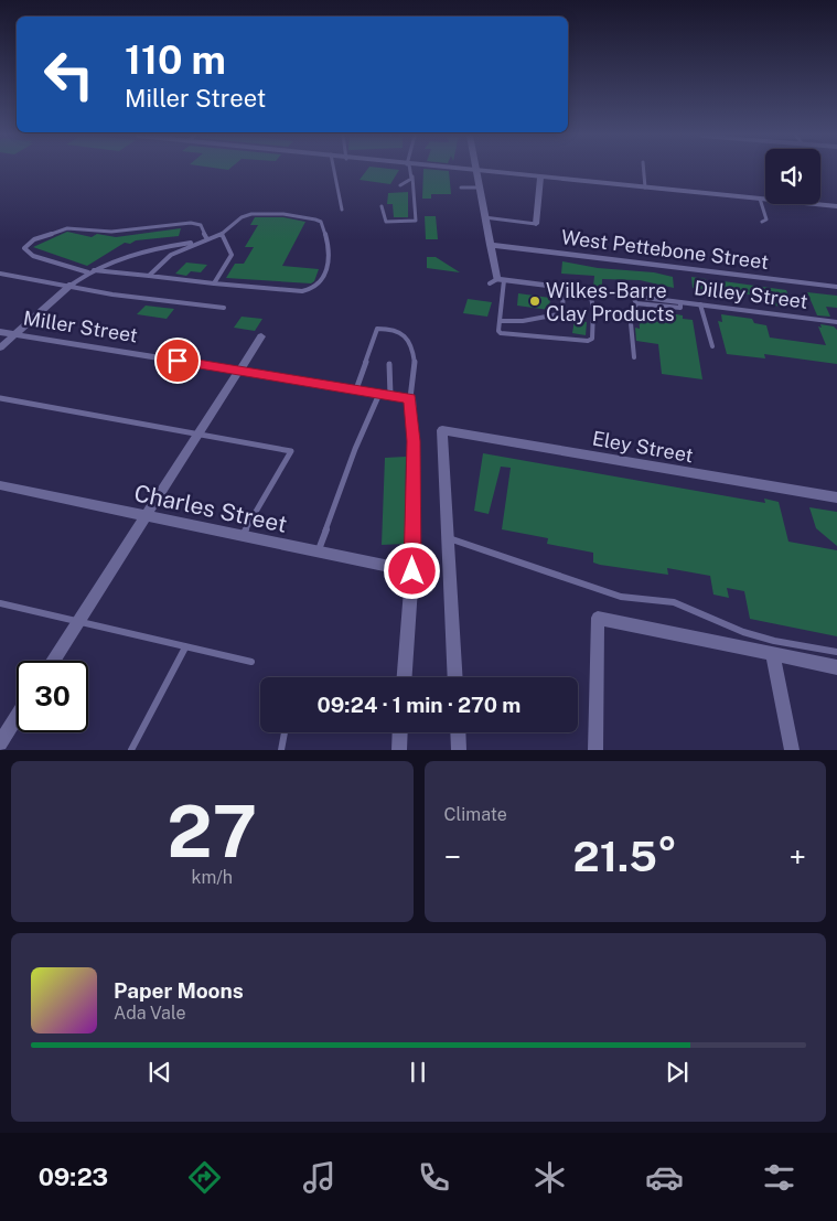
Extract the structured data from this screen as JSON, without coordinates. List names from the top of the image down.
{
  "streets": {
    "street": [
      "West Pettebone Street",
      "Dilley Street",
      "Miller Street",
      "Eley Street",
      "Charles Street"
    ]
  },
  "places": ["Wilkes-Barre Clay Products"],
  "page": {
    "turn": ["110 m", "Miller Street"],
    "limit": "30",
    "trip": "09:24 · 1 min · 270 m",
    "tile": [
      ["27", "km/h"],
      "Climate"
    ],
    "heat": ["−", "21.5°", "+"],
    "song": ["Paper Moons", "Ada Vale"],
    "tabs": "09:23"
  }
}
